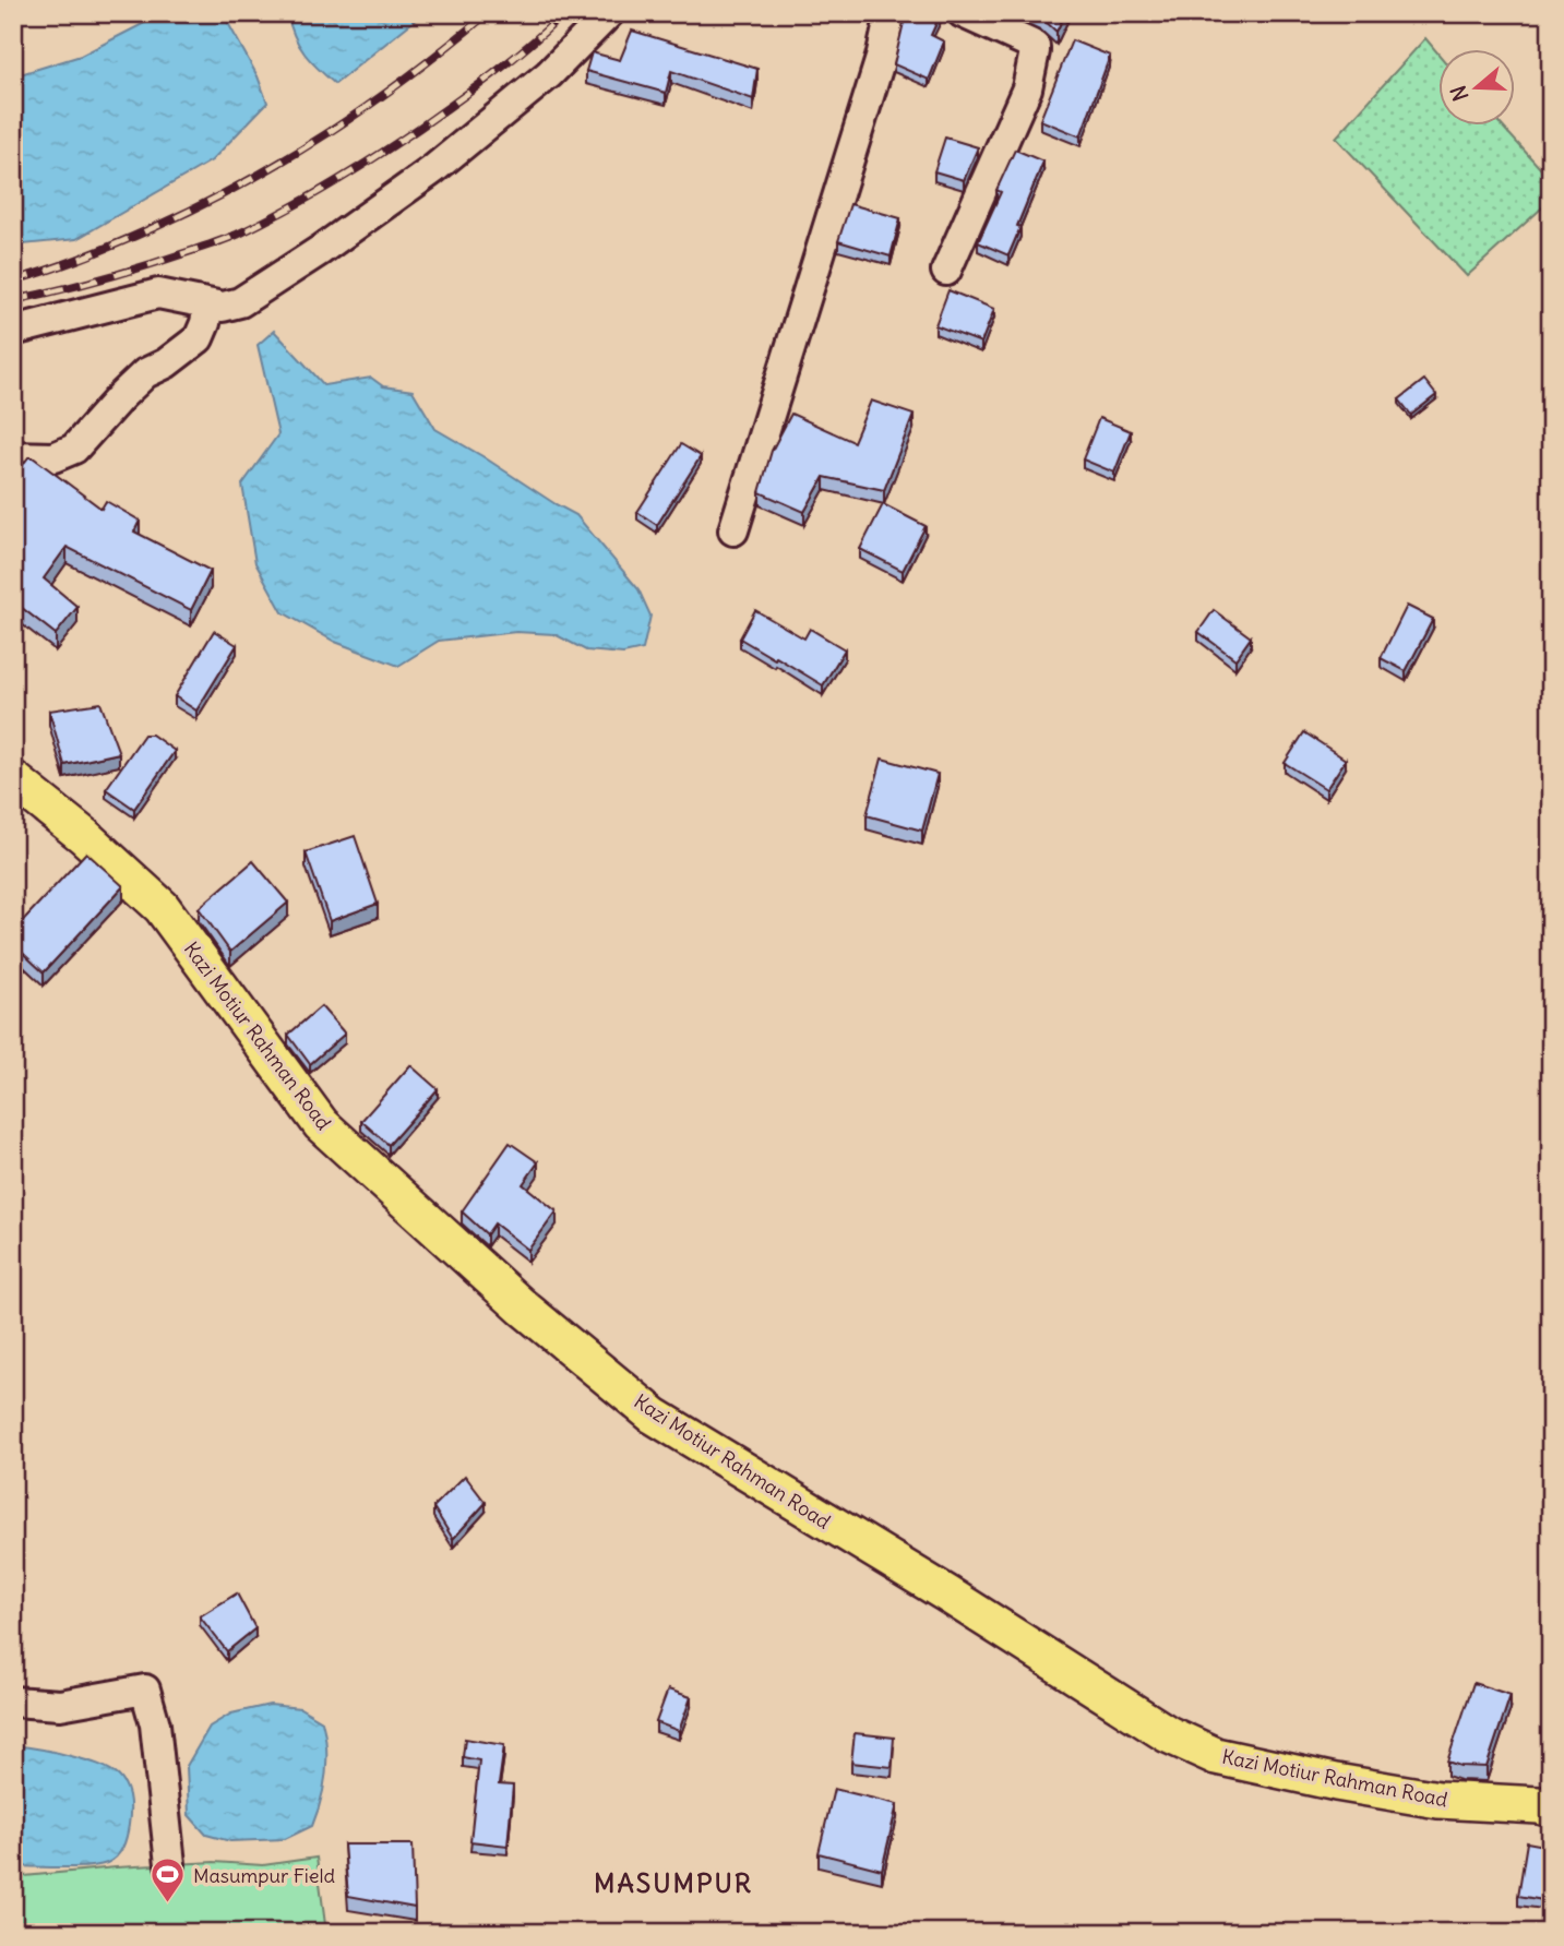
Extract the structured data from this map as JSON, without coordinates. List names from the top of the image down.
{
  "streets": {
    "main road": ["Kazi Motiur Rahman Road"]
  },
  "districts": ["MASUMPUR"],
  "places": {
    "sports": ["Masumpur Field"]
  },
  "north": "left"
}
